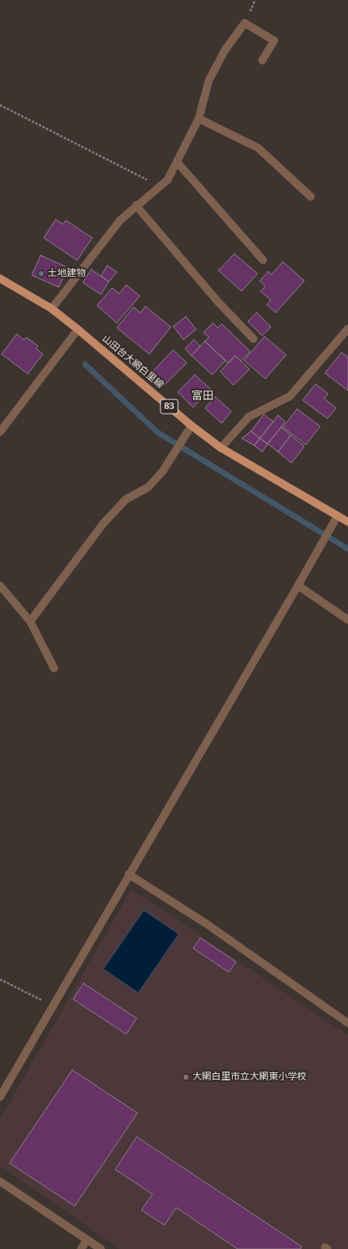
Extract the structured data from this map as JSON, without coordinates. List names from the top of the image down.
{
  "streets": {
    "main road": ["山田台大網白里線", "83"]
  },
  "districts": ["富田"],
  "places": ["土地建物", "大網白里市立大網東小学校"]
}
